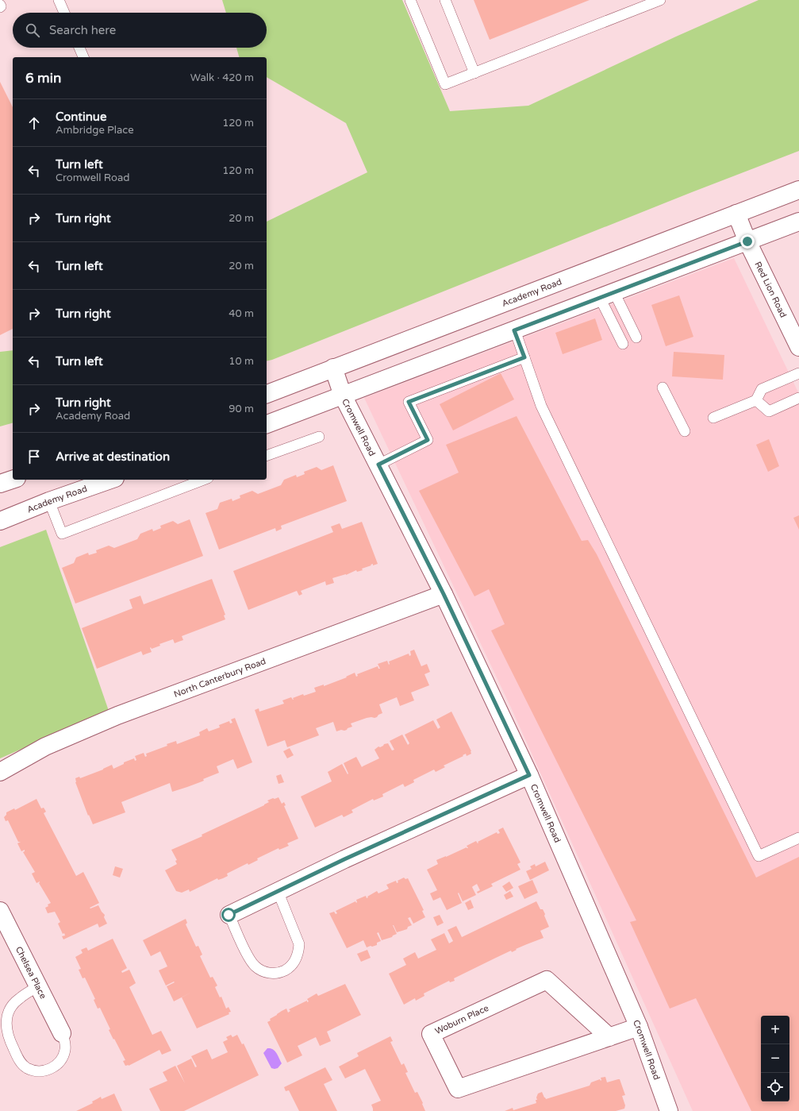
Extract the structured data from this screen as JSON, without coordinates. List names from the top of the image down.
{
  "streets": {
    "street": [
      "Red Lion Road",
      "Academy Road",
      "Cromwell Road",
      "North Canterbury Road",
      "Chelsea Place",
      "Woburn Place"
    ]
  },
  "crossings": [
    ["Red Lion Road", "Academy Road"],
    ["Academy Road", "Cromwell Road"],
    ["Cromwell Road", "North Canterbury Road"],
    ["Cromwell Road", "Woburn Place"]
  ],
  "page": {
    "search": "Search here",
    "heading": ["6 min", "Walk · 420 m"],
    "list": [
      ["Continue", "Ambridge Place", "120 m"],
      ["Turn left", "Cromwell Road", "120 m"],
      ["Turn right", "20 m"],
      ["Turn left", "20 m"],
      ["Turn right", "40 m"],
      ["Turn left", "10 m"],
      ["Turn right", "Academy Road", "90 m"],
      "Arrive at destination"
    ],
    "map_buttons": ["+", "−"]
  }
}
